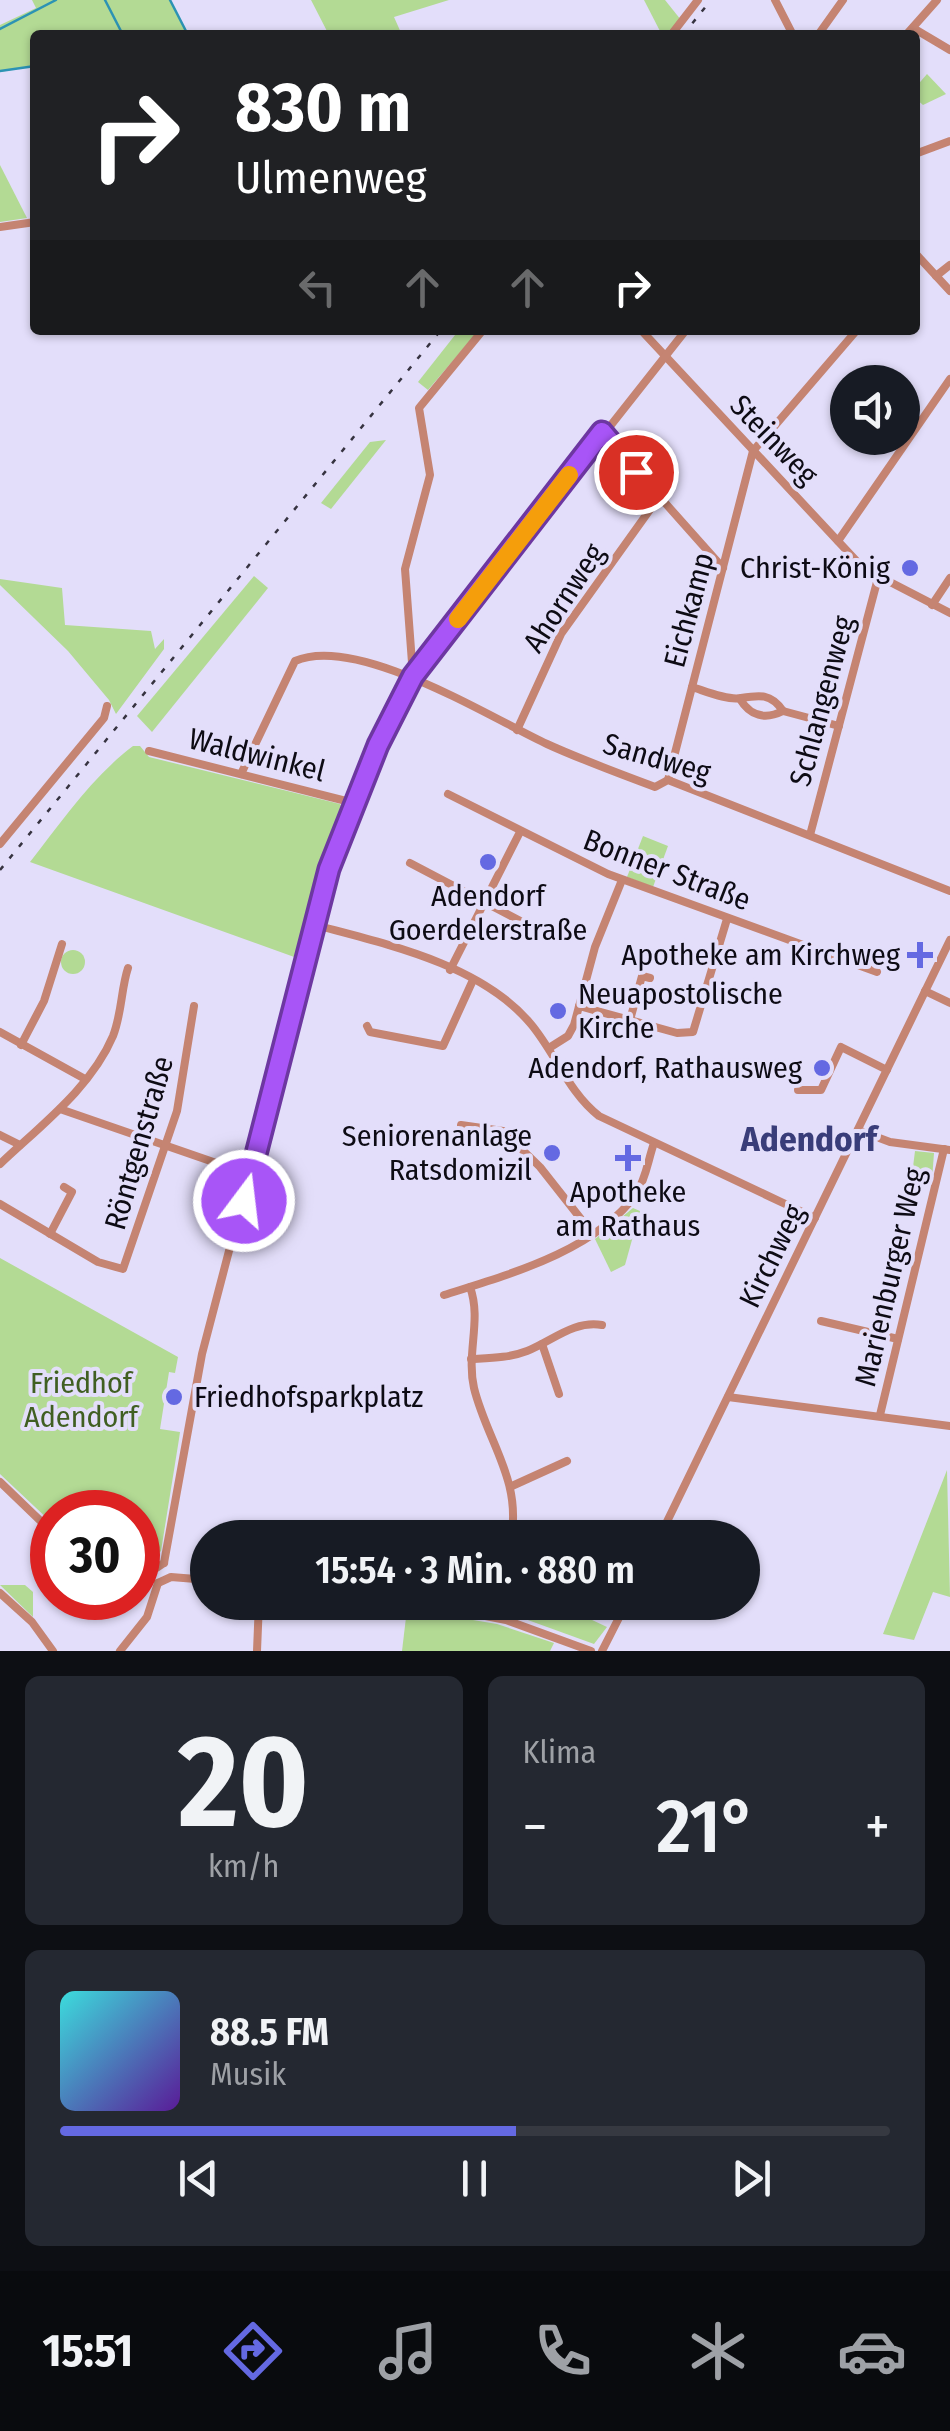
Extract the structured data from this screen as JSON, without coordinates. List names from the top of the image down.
{
  "streets": {
    "street": [
      "Steinweg",
      "Ahornweg",
      "Eichkamp",
      "Schlangenweg",
      "Waldwinkel",
      "Sandweg",
      "Bonner Straße",
      "Röntgenstraße",
      "Kirchweg",
      "Marienburger Weg"
    ]
  },
  "crossings": [
    ["Steinweg", "Eichkamp"],
    ["Steinweg", "Schlangenweg"],
    ["Ahornweg", "Sandweg"],
    ["Eichkamp", "Sandweg"],
    ["Schlangenweg", "Sandweg"],
    ["Waldwinkel", "Sandweg"]
  ],
  "districts": ["Adendorf"],
  "parks": ["Friedhof Adendorf"],
  "places": {
    "other": [
      "Christ-König",
      "Adendorf Goerdelerstraße",
      "Neuapostolische Kirche",
      "Adendorf, Rathausweg",
      "Seniorenanlage Ratsdomizil",
      "Friedhofsparkplatz"
    ],
    "health": ["Apotheke am Kirchweg", "Apotheke am Rathaus"]
  },
  "page": {
    "turn": ["830 m", "Ulmenweg"],
    "limit": "30",
    "trip": "15:54 · 3 Min. · 880 m",
    "tile": [
      ["20", "km/h"],
      "Klima"
    ],
    "heat": ["−", "21°", "+"],
    "song": ["88.5 FM", "Musik"],
    "tabs": "15:51"
  }
}
